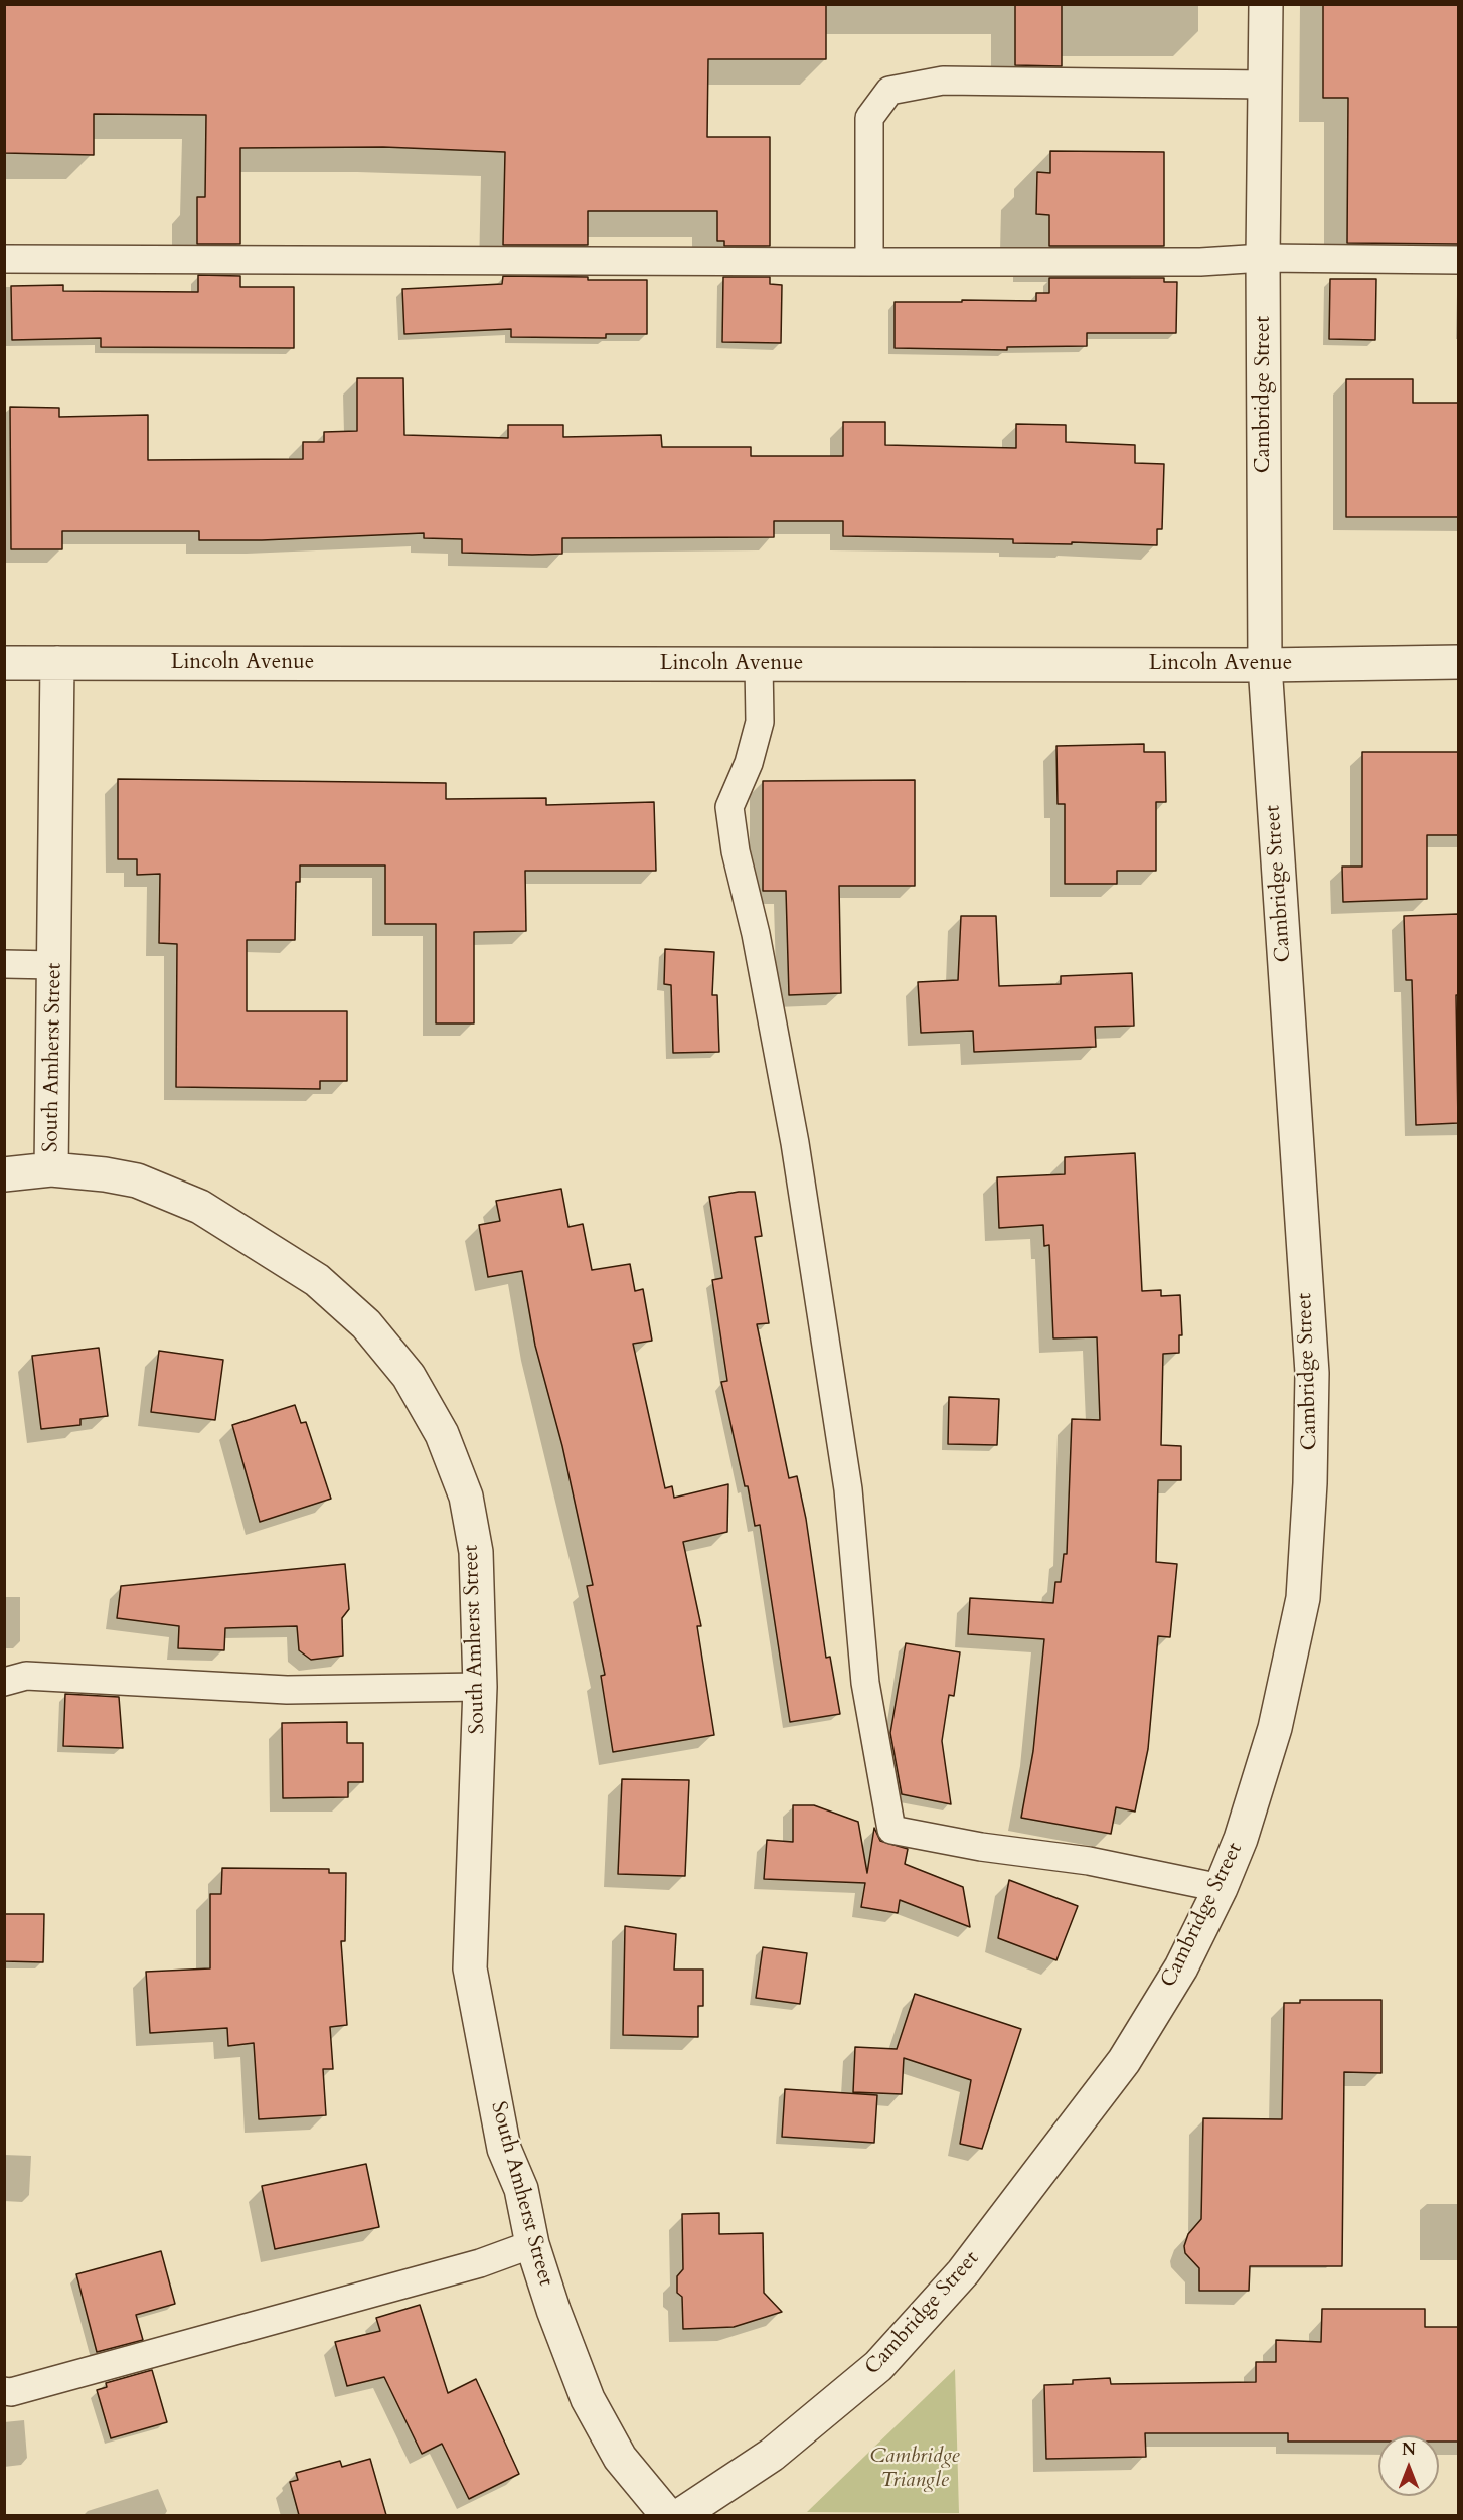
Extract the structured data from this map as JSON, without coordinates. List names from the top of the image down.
{
  "streets": {
    "street": ["Cambridge Street", "Lincoln Avenue", "South Amherst Street"]
  },
  "crossings": [
    ["Cambridge Street", "Lincoln Avenue"],
    ["Lincoln Avenue", "South Amherst Street"]
  ],
  "parks": ["Cambridge Triangle"],
  "north": "top"
}
